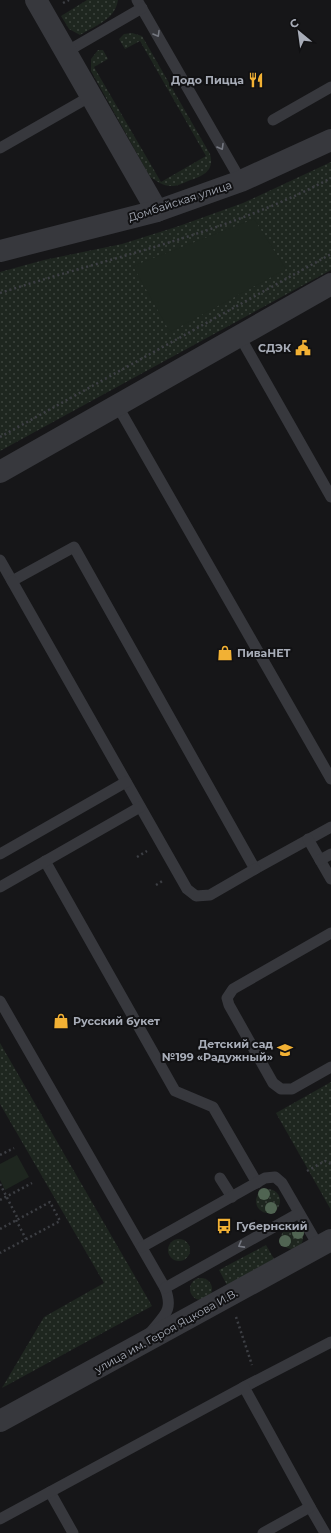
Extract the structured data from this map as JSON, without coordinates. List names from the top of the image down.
{
  "streets": {
    "street": ["Домбайская улица", "улица им. Героя Яцкова И.В."]
  },
  "places": {
    "restaurant": ["Додо Пицца"],
    "public building": ["СДЭК"],
    "shop": ["ПиваНЕТ", "Русский букет"],
    "school or university": ["Детский сад №199 «Радужный»"],
    "bus stop": ["Губернский"]
  },
  "north": "top left"
}
